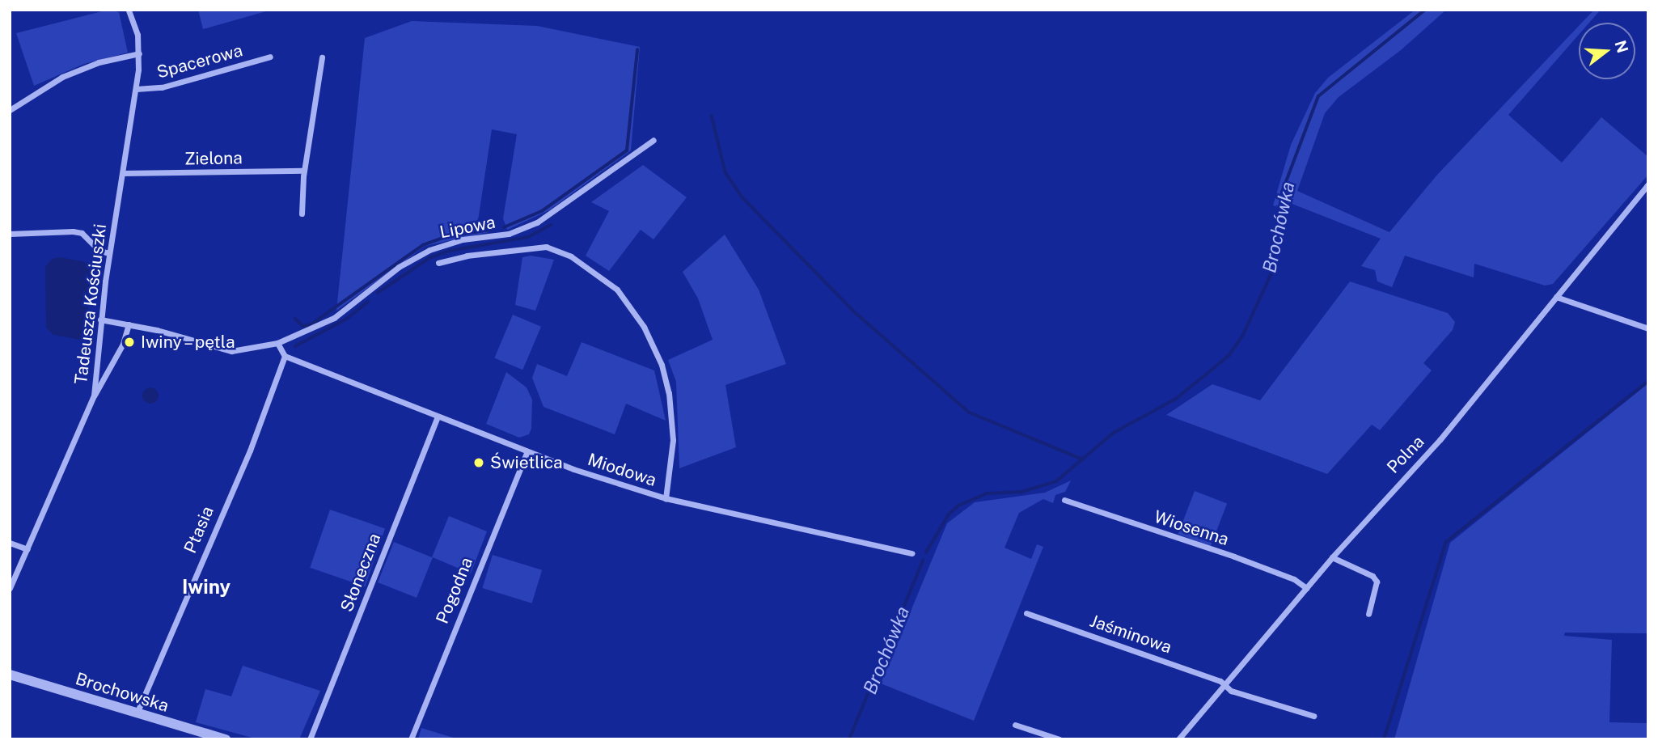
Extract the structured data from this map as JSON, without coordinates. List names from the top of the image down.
{
  "streets": {
    "street": [
      "Spacerowa",
      "Zielona",
      "Lipowa",
      "Tadeusza Kościuszki",
      "Polna",
      "Miodowa",
      "Wiosenna",
      "Ptasia",
      "Słoneczna",
      "Pogodna",
      "Jaśminowa",
      "Brochowska"
    ]
  },
  "crossings": [
    ["Spacerowa", "Tadeusza Kościuszki"],
    ["Zielona", "Tadeusza Kościuszki"],
    ["Polna", "Wiosenna"],
    ["Polna", "Jaśminowa"],
    ["Miodowa", "Ptasia"],
    ["Miodowa", "Słoneczna"],
    ["Miodowa", "Pogodna"],
    ["Ptasia", "Brochowska"]
  ],
  "districts": ["Iwiny"],
  "water": ["Brochówka"],
  "places": ["Iwiny – pętla", "Świetlica"],
  "north": "right"
}
